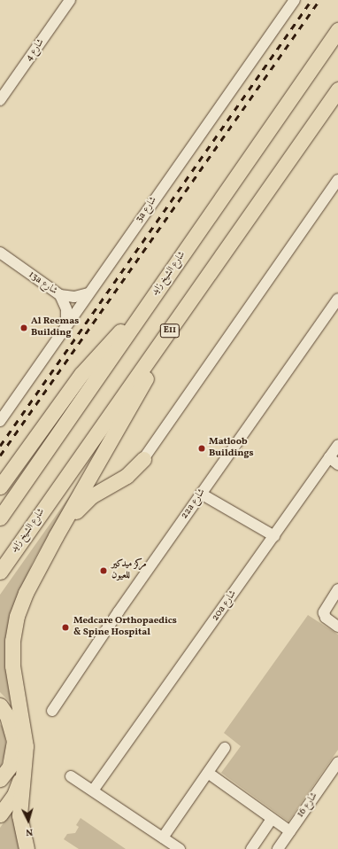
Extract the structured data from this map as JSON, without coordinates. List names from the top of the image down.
{
  "streets": {
    "highway": ["شارع الشيخ زايد", "E11"],
    "street": [
      "شارع 4",
      "3a شارع",
      "13a شارع",
      "22a شارع",
      "20a شارع",
      "شارع 16"
    ]
  },
  "crossings": [
    ["3a شارع", "13a شارع"]
  ],
  "places": [
    "Al Reemas Building",
    "Matloob Buildings",
    "مركز ميدكير للعيون",
    "Medcare Orthopaedics & Spine Hospital"
  ],
  "north": "bottom"
}
